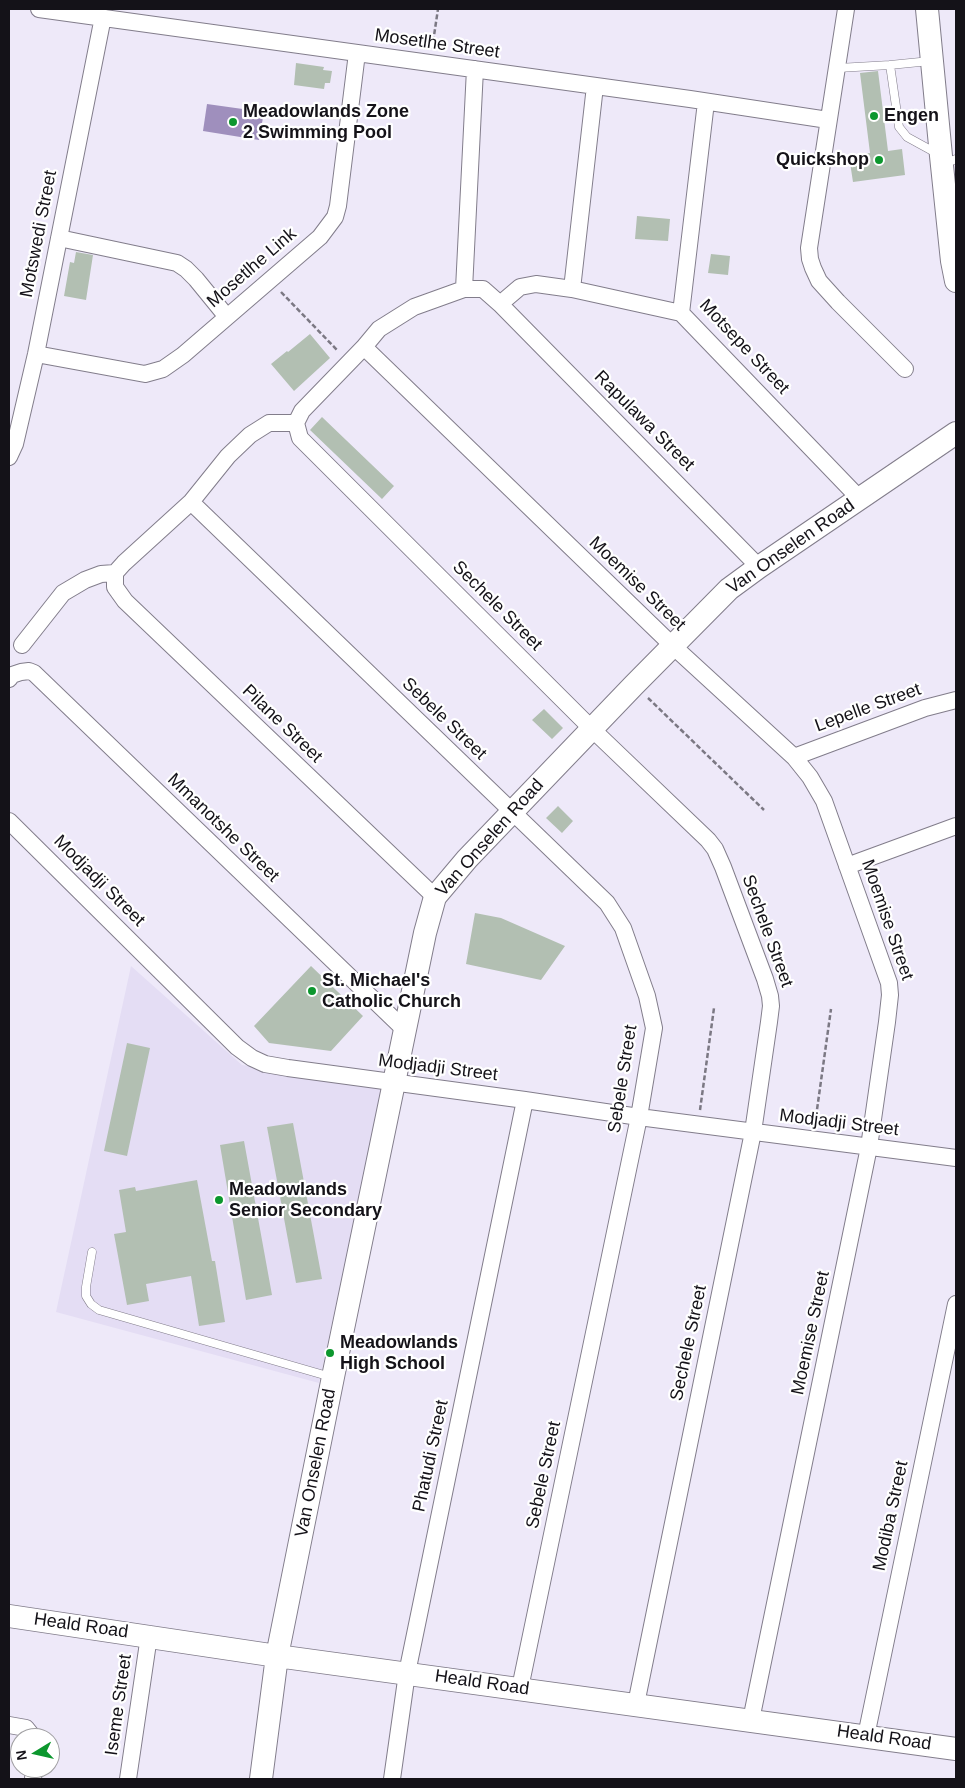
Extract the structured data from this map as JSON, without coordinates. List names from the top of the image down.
{
  "streets": {
    "street": [
      "Mosetlhe Street",
      "Motswedi Street",
      "Mosetlhe Link",
      "Motsepe Street",
      "Rapulawa Street",
      "Van Onselen Road",
      "Moemise Street",
      "Sechele Street",
      "Lepelle Street",
      "Sebele Street",
      "Pilane Street",
      "Mmanotshe Street",
      "Modjadji Street",
      "Phatudi Street",
      "Modiba Street",
      "Heald Road",
      "Iseme Street"
    ]
  },
  "crossings": [
    ["Mosetlhe Street", "Motswedi Street"],
    ["Mosetlhe Street", "Mosetlhe Link"],
    ["Mosetlhe Street", "Motsepe Street"],
    ["Motswedi Street", "Mosetlhe Link"],
    ["Motsepe Street", "Van Onselen Road"],
    ["Rapulawa Street", "Van Onselen Road"],
    ["Van Onselen Road", "Moemise Street"],
    ["Van Onselen Road", "Sechele Street"],
    ["Van Onselen Road", "Sebele Street"],
    ["Van Onselen Road", "Pilane Street"],
    ["Van Onselen Road", "Mmanotshe Street"],
    ["Van Onselen Road", "Modjadji Street"],
    ["Van Onselen Road", "Heald Road"],
    ["Moemise Street", "Lepelle Street"],
    ["Moemise Street", "Modjadji Street"],
    ["Moemise Street", "Heald Road"],
    ["Sechele Street", "Modjadji Street"],
    ["Sechele Street", "Heald Road"],
    ["Sebele Street", "Modjadji Street"],
    ["Sebele Street", "Heald Road"],
    ["Modjadji Street", "Phatudi Street"],
    ["Phatudi Street", "Heald Road"],
    ["Modiba Street", "Heald Road"],
    ["Heald Road", "Iseme Street"]
  ],
  "places": [
    "Engen",
    "Meadowlands Zone 2 Swimming Pool",
    "Quickshop",
    "St. Michael's Catholic Church",
    "Meadowlands Senior Secondary",
    "Meadowlands High School"
  ],
  "north": "left"
}
